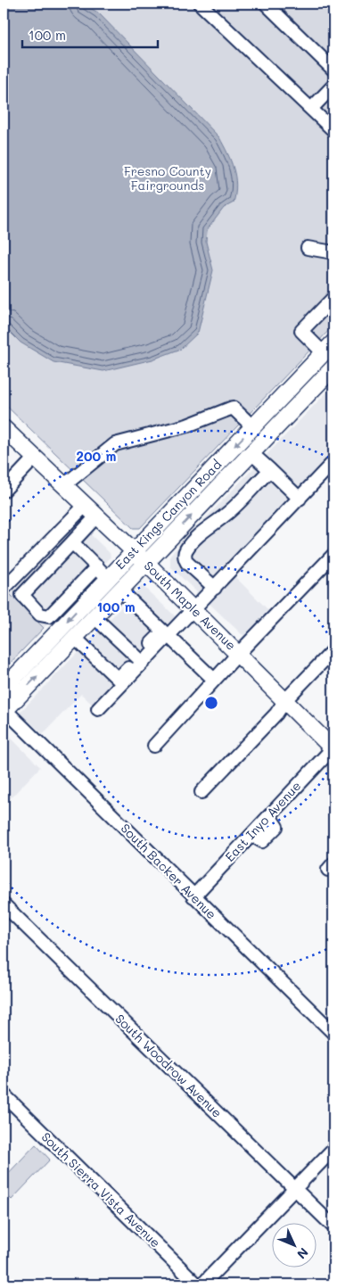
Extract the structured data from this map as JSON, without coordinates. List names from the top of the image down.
{
  "streets": {
    "main road": ["East Kings Canyon Road", "South Maple Avenue"],
    "street": [
      "East Inyo Avenue",
      "South Backer Avenue",
      "South Woodrow Avenue",
      "South Sierra Vista Avenue"
    ]
  },
  "crossings": [
    ["East Kings Canyon Road", "South Maple Avenue"],
    ["East Kings Canyon Road", "South Backer Avenue"],
    ["South Maple Avenue", "East Inyo Avenue"],
    ["East Inyo Avenue", "South Backer Avenue"]
  ],
  "parks": ["Fresno County Fairgrounds"],
  "scale_bar": "100 m",
  "north": "bottom right",
  "rings": ["200 m", "100 m"]
}
